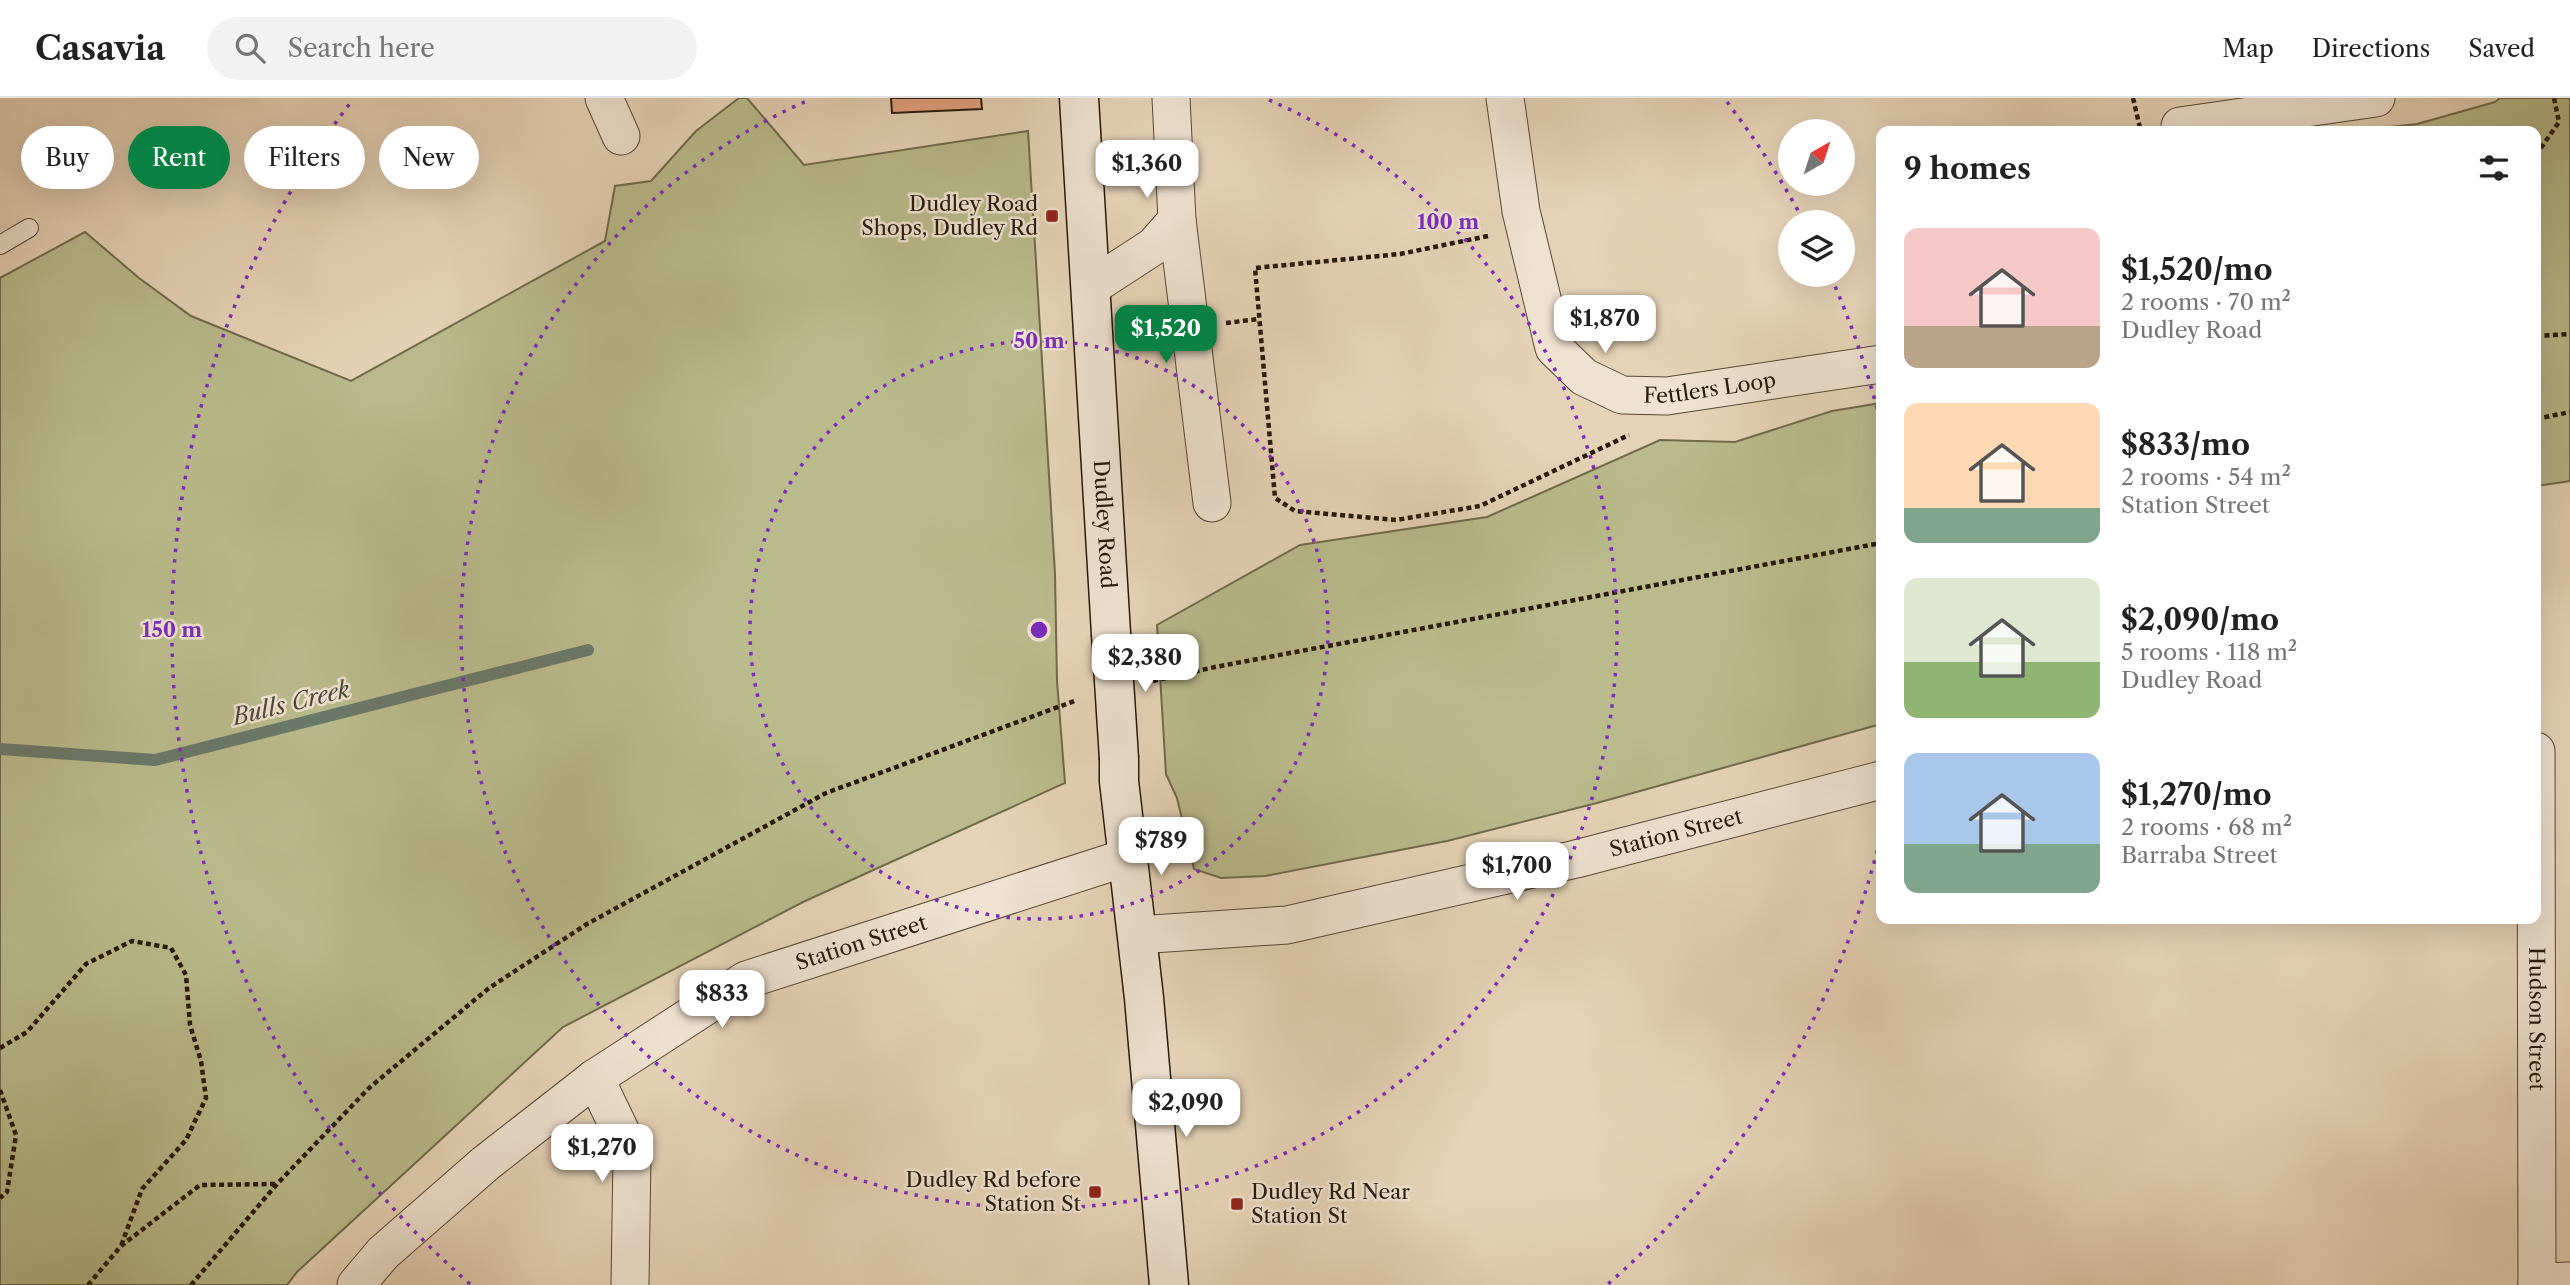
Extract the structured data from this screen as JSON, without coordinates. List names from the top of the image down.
{
  "streets": {
    "main road": ["Dudley Road"],
    "street": ["Fettlers Loop", "Station Street", "Hudson Street"]
  },
  "crossings": [
    ["Dudley Road", "Station Street"]
  ],
  "water": ["Bulls Creek"],
  "places": {
    "transit": ["Dudley Road Shops, Dudley Rd", "Dudley Rd before Station St", "Dudley Rd Near Station St"]
  },
  "north": "top right",
  "page": {
    "header": "Casavia",
    "search": "Search here",
    "nav": ["Map", "Directions", "Saved"],
    "chip": [
      "Buy",
      "Rent",
      "Filters",
      "New"
    ],
    "heading": "9 homes",
    "price": [
      "$1,360",
      "$1,870",
      "$1,520",
      "$2,380",
      "$789",
      "$1,700",
      "$833",
      "$2,090",
      "$1,270"
    ],
    "list": [
      {
        "name": "$1,520/mo",
        "note": "2 rooms · 70 m² · Dudley Road"
      },
      {
        "name": "$833/mo",
        "note": "2 rooms · 54 m² · Station Street"
      },
      {
        "name": "$2,090/mo",
        "note": "5 rooms · 118 m² · Dudley Road"
      },
      {
        "name": "$1,270/mo",
        "note": "2 rooms · 68 m² · Barraba Street"
      }
    ]
  },
  "rings": ["100 m", "50 m", "150 m"]
}
